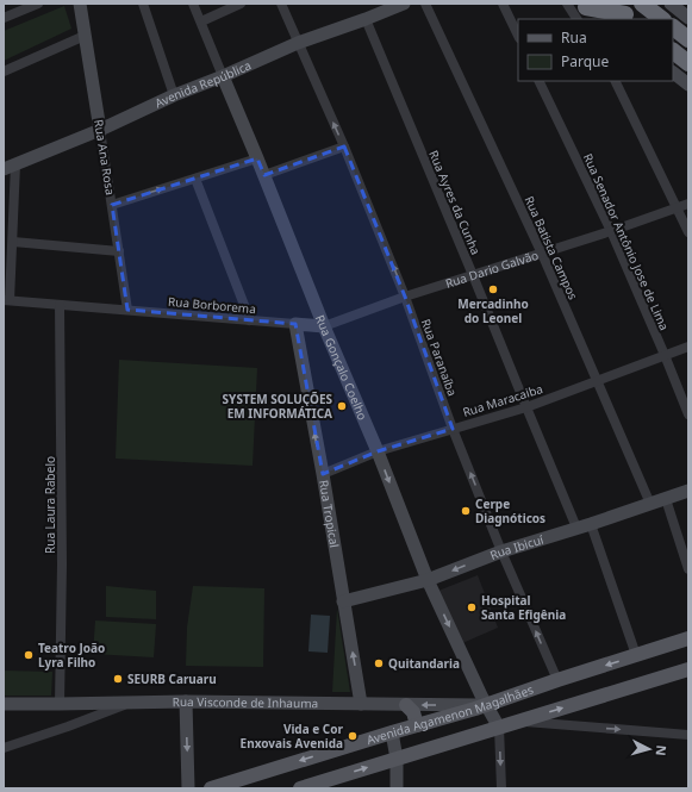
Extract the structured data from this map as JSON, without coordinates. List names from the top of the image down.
{
  "streets": {
    "main road": ["Avenida Agamenon Magalhães"],
    "street": [
      "Avenida República",
      "Rua Ana Rosa",
      "Rua Ayres da Cunha",
      "Rua Senador Antônio Jose de Lima",
      "Rua Batista Campos",
      "Rua Dario Galvão",
      "Rua Borborema",
      "Rua Paranaíba",
      "Rua Gonçalo Coelho",
      "Rua Maracaiba",
      "Rua Laura Rabelo",
      "Rua Tropical",
      "Rua Ibicuí",
      "Rua Visconde de Inhauma"
    ]
  },
  "crossings": [
    ["Avenida República", "Rua Ana Rosa"],
    ["Avenida República", "Rua Ayres da Cunha"],
    ["Avenida República", "Rua Paranaíba"],
    ["Avenida República", "Rua Gonçalo Coelho"],
    ["Rua Ana Rosa", "Rua Borborema"],
    ["Rua Ayres da Cunha", "Rua Dario Galvão"],
    ["Rua Ayres da Cunha", "Rua Maracaiba"],
    ["Rua Ayres da Cunha", "Rua Ibicuí"],
    ["Rua Senador Antônio Jose de Lima", "Rua Dario Galvão"],
    ["Rua Senador Antônio Jose de Lima", "Rua Maracaiba"],
    ["Rua Batista Campos", "Rua Dario Galvão"],
    ["Rua Batista Campos", "Rua Maracaiba"],
    ["Rua Batista Campos", "Rua Ibicuí"],
    ["Rua Dario Galvão", "Rua Borborema"],
    ["Rua Dario Galvão", "Rua Paranaíba"],
    ["Rua Dario Galvão", "Rua Gonçalo Coelho"],
    ["Rua Dario Galvão", "Rua Tropical"],
    ["Rua Borborema", "Rua Laura Rabelo"],
    ["Rua Borborema", "Rua Tropical"],
    ["Rua Paranaíba", "Rua Maracaiba"],
    ["Rua Paranaíba", "Rua Ibicuí"],
    ["Rua Paranaíba", "Avenida Agamenon Magalhães"],
    ["Rua Gonçalo Coelho", "Rua Maracaiba"],
    ["Rua Gonçalo Coelho", "Rua Ibicuí"],
    ["Rua Gonçalo Coelho", "Rua Visconde de Inhauma"],
    ["Rua Gonçalo Coelho", "Avenida Agamenon Magalhães"],
    ["Rua Maracaiba", "Rua Tropical"],
    ["Rua Laura Rabelo", "Rua Visconde de Inhauma"],
    ["Rua Tropical", "Rua Ibicuí"],
    ["Rua Tropical", "Rua Visconde de Inhauma"],
    ["Rua Visconde de Inhauma", "Avenida Agamenon Magalhães"]
  ],
  "one_way": ["Rua Paranaíba", "Rua Gonçalo Coelho", "Rua Tropical"],
  "places": [
    "Mercadinho do Leonel",
    "SYSTEM SOLUÇÕES EM INFORMÁTICA",
    "Cerpe Diagnóticos",
    "Hospital Santa Efigênia",
    "Teatro João Lyra Filho",
    "Quitandaria",
    "SEURB Caruaru",
    "Vida e Cor Enxovais Avenida"
  ],
  "legend": ["Rua", "Parque"],
  "north": "right"
}
